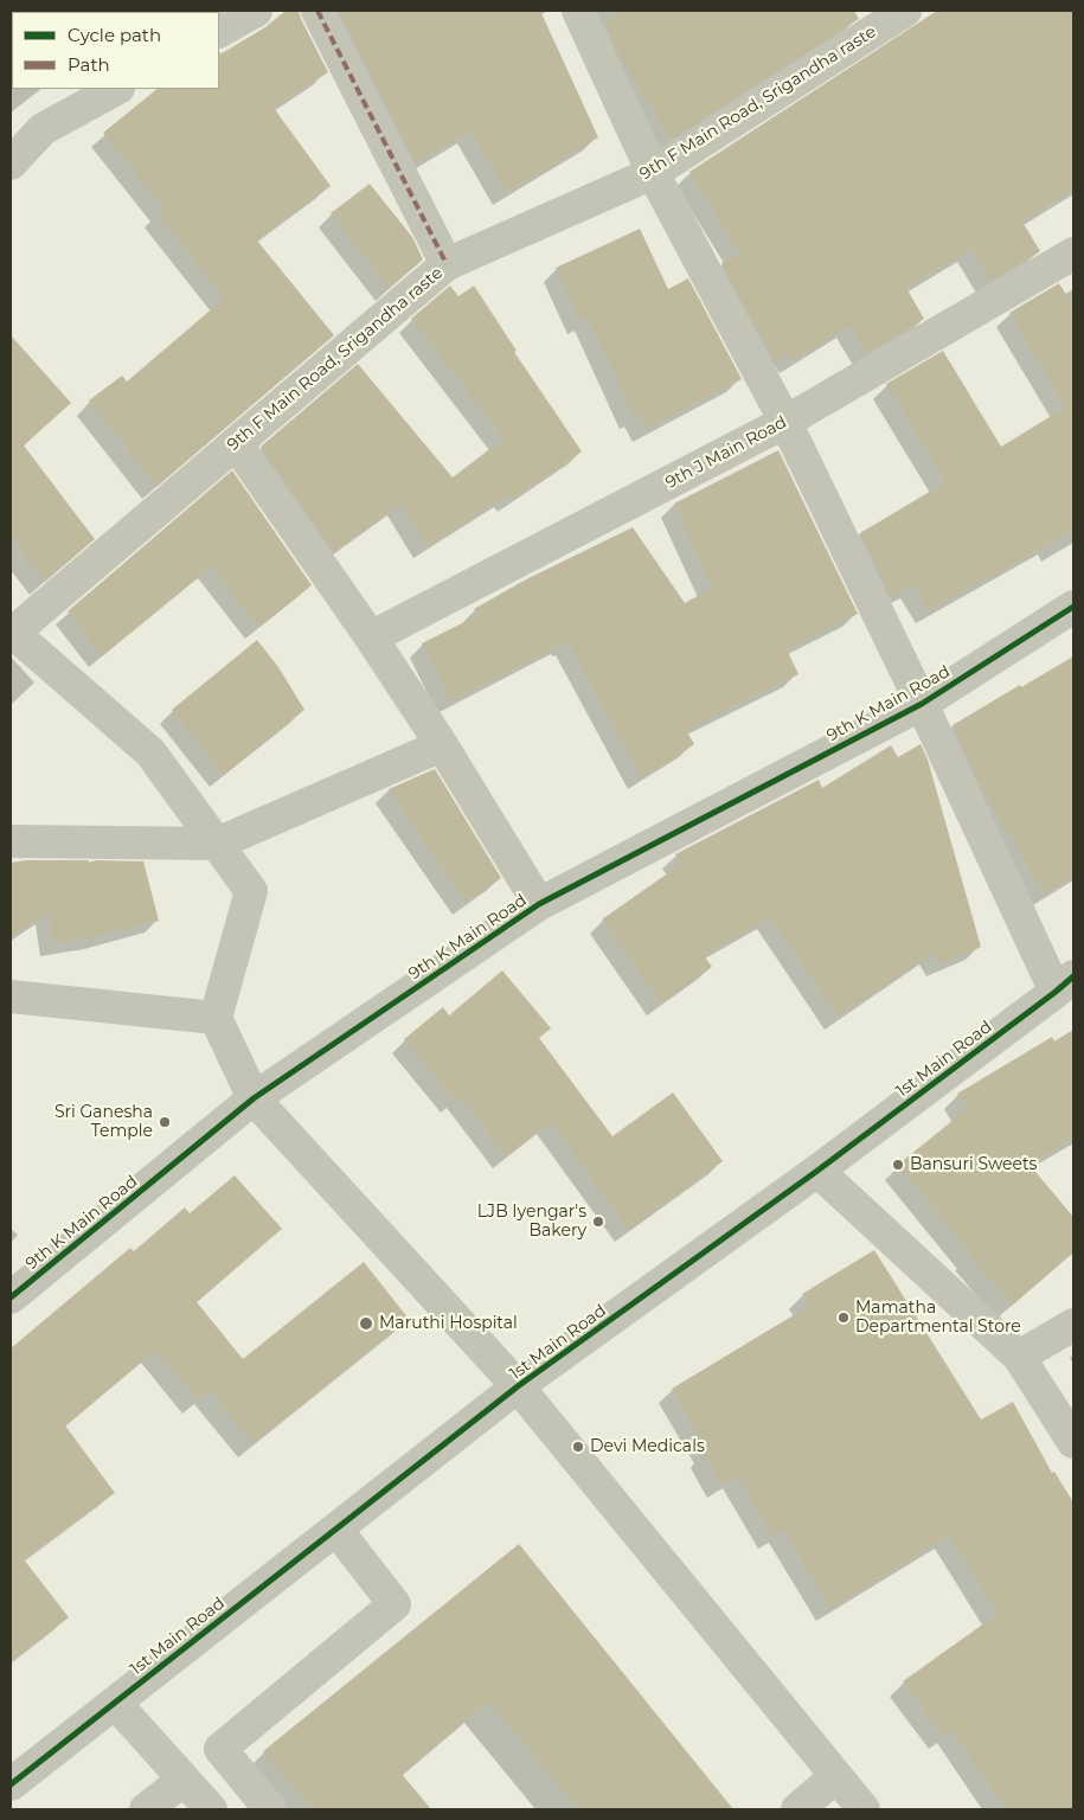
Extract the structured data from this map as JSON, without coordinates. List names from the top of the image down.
{
  "streets": {
    "street": [
      "9th F Main Road, Srigandha raste",
      "9th J Main Road",
      "9th K Main Road",
      "1st Main Road"
    ]
  },
  "places": [
    "Sri Ganesha Temple",
    "Bansuri Sweets",
    "LJB Iyengar's Bakery",
    "Mamatha Departmental Store",
    "Maruthi Hospital",
    "Devi Medicals"
  ],
  "legend": ["Cycle path", "Path"]
}
